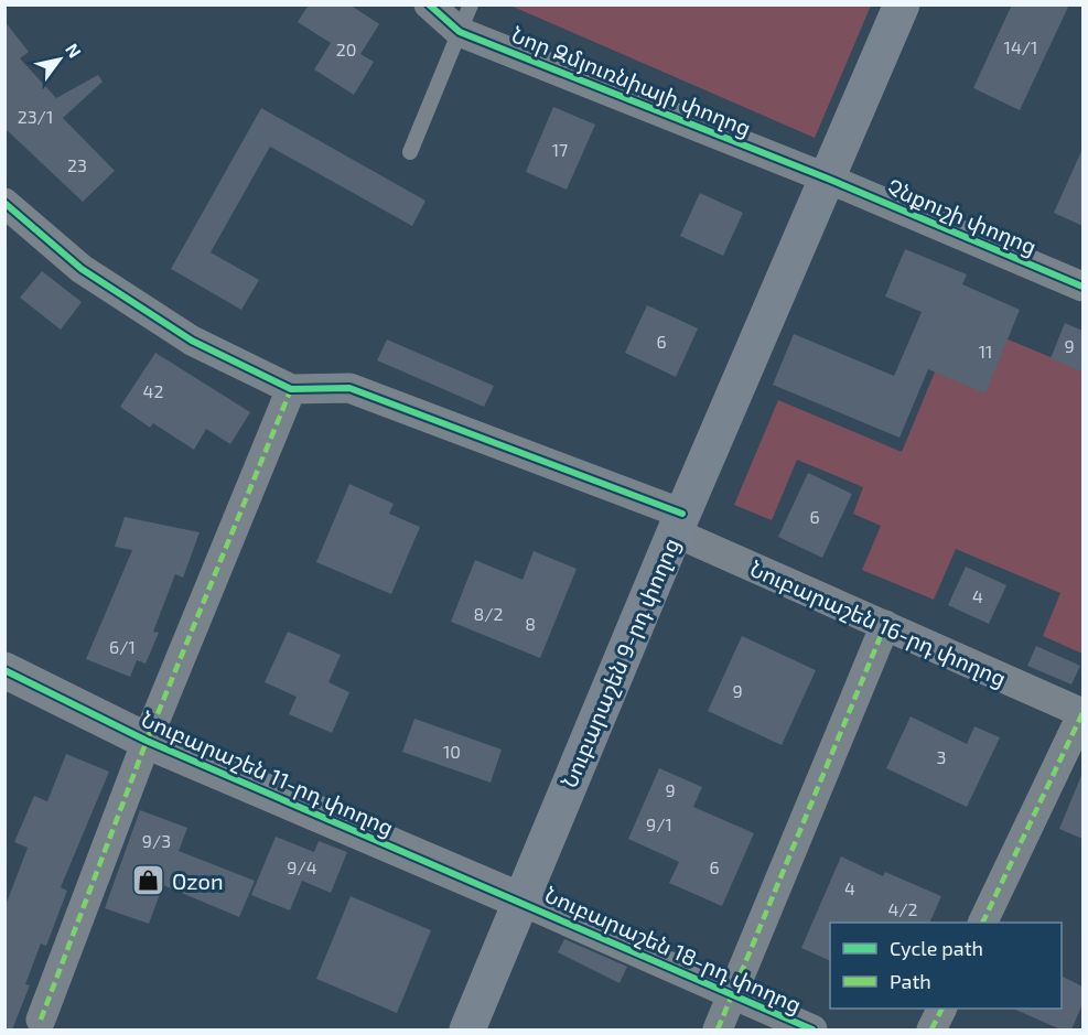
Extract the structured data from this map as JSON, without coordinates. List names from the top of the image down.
{
  "streets": {
    "main road": ["Նուբարաշեն 9-րդ փողոց"],
    "street": [
      "Նոր Զմյուռնիայի փողոց",
      "Չնքուշի փողոց",
      "Նուբարաշեն 16-րդ փողոց",
      "Նուբարաշեն 11-րդ փողոց",
      "Նուբարաշեն 18-րդ փողոց"
    ]
  },
  "crossings": [
    ["Նոր Զմյուռնիայի փողոց", "Չնքուշի փողոց"],
    ["Նոր Զմյուռնիայի փողոց", "Նուբարաշեն 9-րդ փողոց"],
    ["Չնքուշի փողոց", "Նուբարաշեն 9-րդ փողոց"],
    ["Նուբարաշեն 16-րդ փողոց", "Նուբարաշեն 9-րդ փողոց"],
    ["Նուբարաշեն 9-րդ փողոց", "Նուբարաշեն 11-րդ փողոց"],
    ["Նուբարաշեն 9-րդ փողոց", "Նուբարաշեն 18-րդ փողոց"],
    ["Նուբարաշեն 11-րդ փողոց", "Նուբարաշեն 18-րդ փողոց"]
  ],
  "places": {
    "shop": ["Ozon"]
  },
  "house_numbers": [
    "14/1",
    "20",
    "23/1",
    "17",
    "23",
    "6",
    "9",
    "11",
    "42",
    "6",
    "4",
    "8/2",
    "8",
    "6/1",
    "9",
    "10",
    "3",
    "9",
    "9/1",
    "9/3",
    "9/4",
    "6",
    "4",
    "4/2"
  ],
  "legend": ["Cycle path", "Path"],
  "north": "top right"
}
